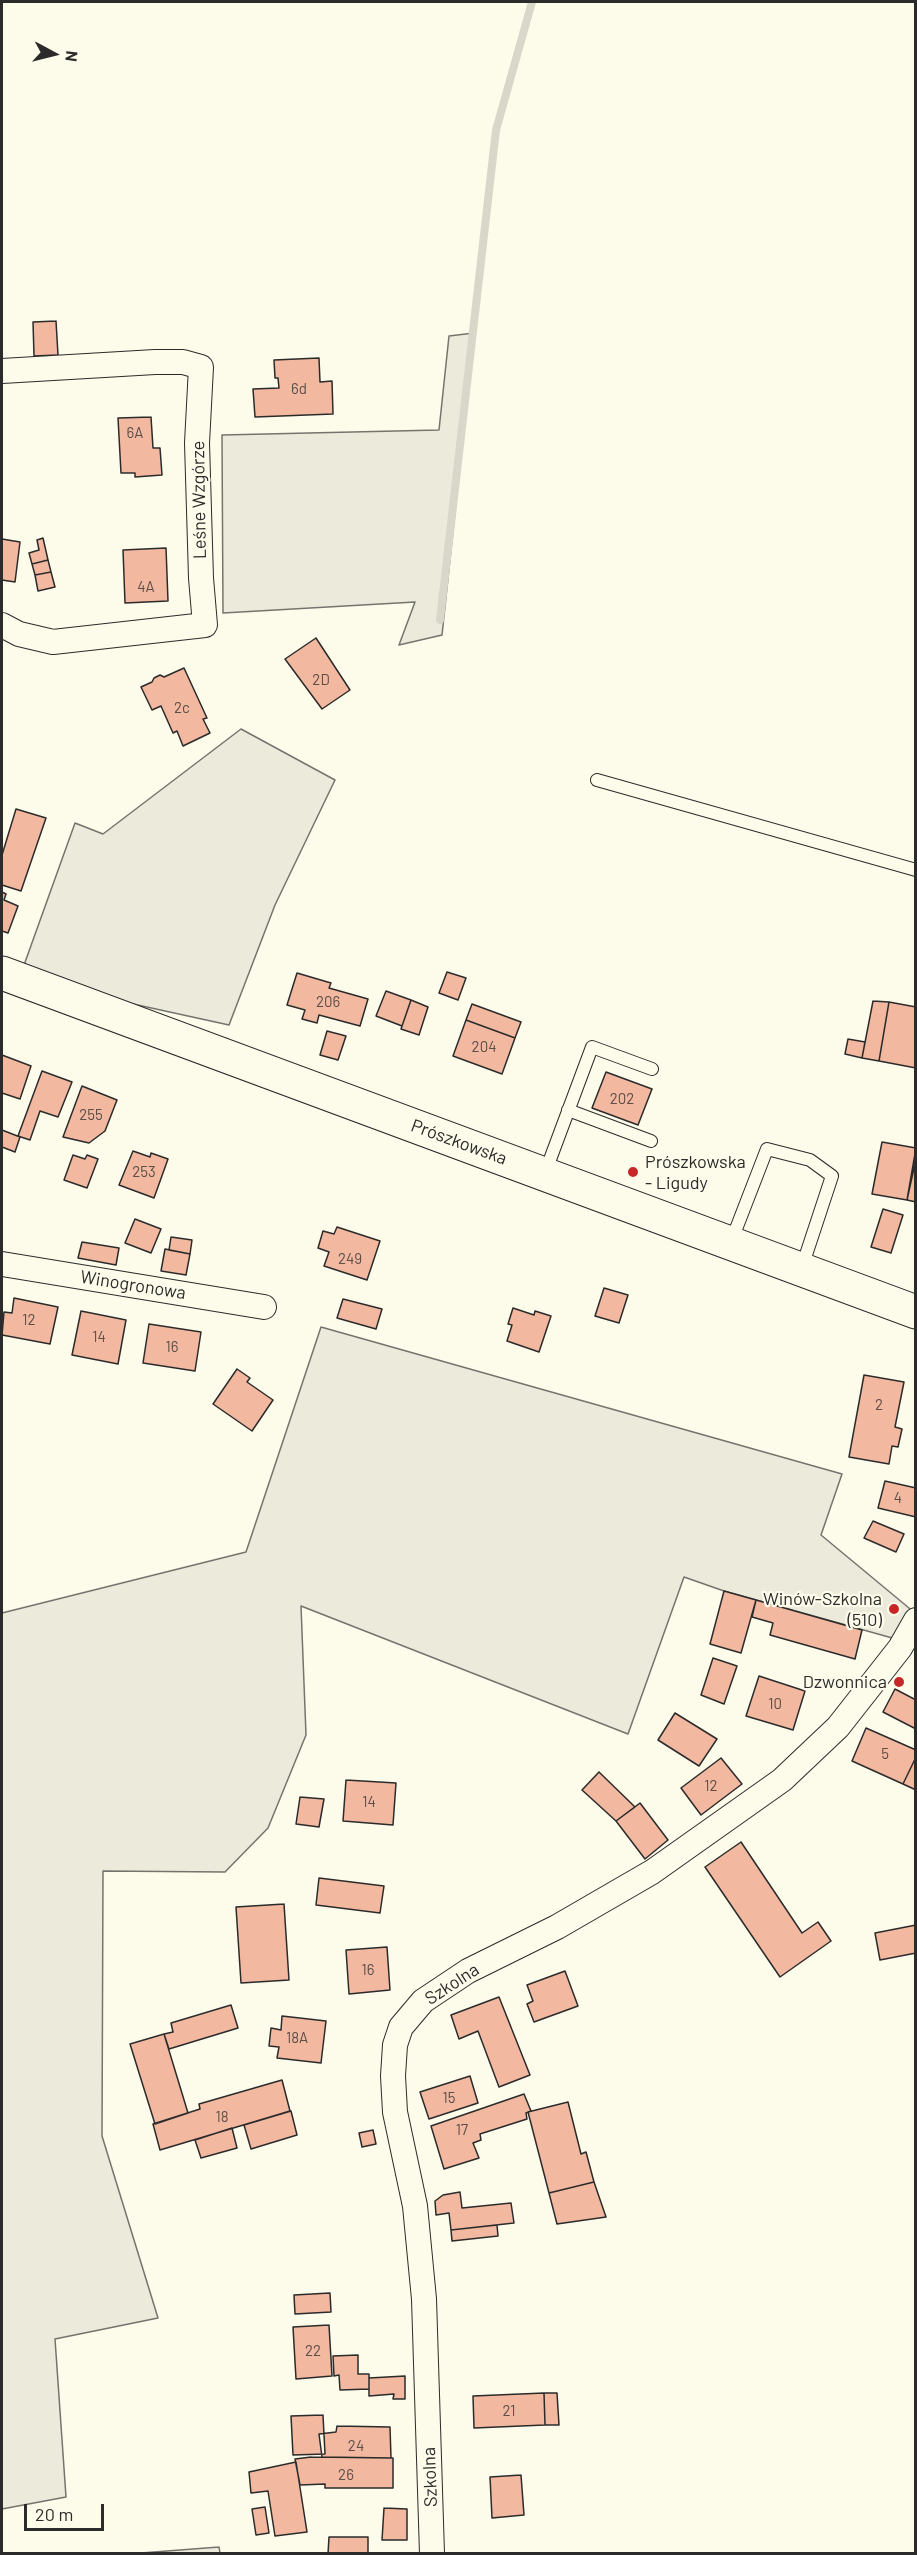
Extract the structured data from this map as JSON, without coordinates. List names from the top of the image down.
{
  "streets": {
    "main road": ["Prószkowska"],
    "street": ["Leśne Wzgórze", "Winogronowa", "Szkolna"]
  },
  "places": ["Prószkowska - Ligudy", "Winów-Szkolna (510)", "Dzwonnica"],
  "house_numbers": [
    "6d",
    "6A",
    "4A",
    "2D",
    "2c",
    "206",
    "204",
    "202",
    "255",
    "253",
    "249",
    "12",
    "14",
    "16",
    "2",
    "4",
    "10",
    "5",
    "12",
    "14",
    "16",
    "18A",
    "15",
    "18",
    "17",
    "22",
    "21",
    "24",
    "26"
  ],
  "scale_bar": "20 m",
  "north": "right"
}
